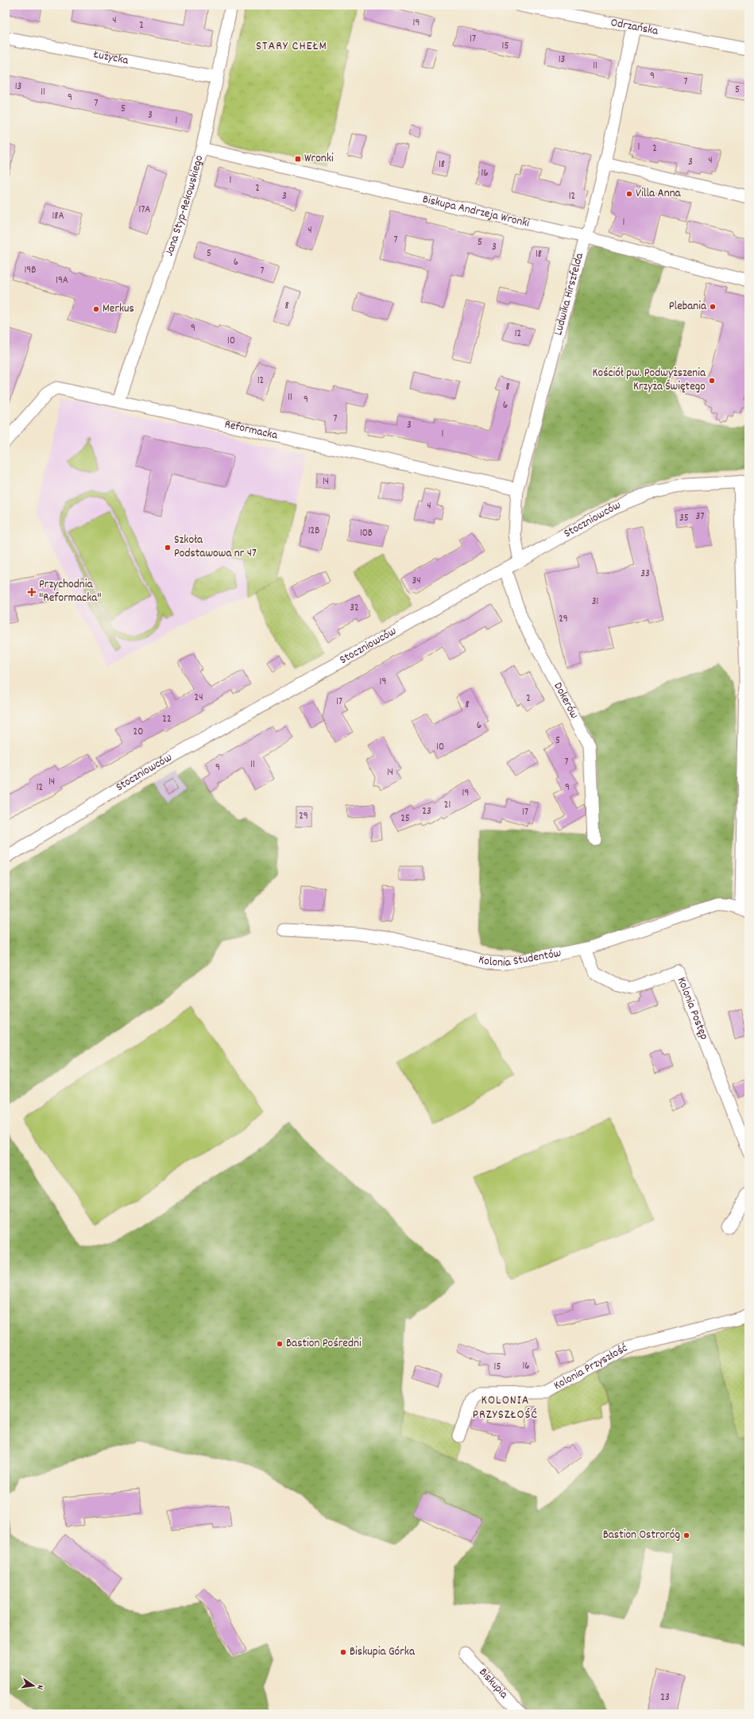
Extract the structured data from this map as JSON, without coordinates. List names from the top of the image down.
{
  "streets": {
    "street": [
      "Odrzańska",
      "Łużycka",
      "Jana Styp-Rekowskiego",
      "Biskupa Andrzeja Wronki",
      "Ludwika Hirszfelda",
      "Reformacka",
      "Stoczniowców",
      "Dokerów",
      "Kolonia Studentów",
      "Kolonia Postęp",
      "Kolonia Przyszłość",
      "Biskupia"
    ]
  },
  "crossings": [
    ["Odrzańska", "Ludwika Hirszfelda"],
    ["Łużycka", "Jana Styp-Rekowskiego"],
    ["Jana Styp-Rekowskiego", "Biskupa Andrzeja Wronki"],
    ["Jana Styp-Rekowskiego", "Reformacka"],
    ["Biskupa Andrzeja Wronki", "Ludwika Hirszfelda"],
    ["Ludwika Hirszfelda", "Reformacka"],
    ["Ludwika Hirszfelda", "Stoczniowców"],
    ["Stoczniowców", "Dokerów"],
    ["Kolonia Studentów", "Kolonia Postęp"]
  ],
  "districts": ["STARY CHEŁM", "KOLONIA PRZYSZŁOŚĆ"],
  "places": {
    "transit": ["Wronki"],
    "other": [
      "Villa Anna",
      "Plebania",
      "Merkus",
      "Kościół pw. Podwyższenia Krzyża Świętego",
      "Szkoła Podstawowa nr 47",
      "Bastion Pośredni",
      "Bastion Ostroróg",
      "Biskupia Górka"
    ],
    "health": ["Przychodnia \"Reformacka\""]
  },
  "house_numbers": [
    "4",
    "19",
    "2",
    "17",
    "15",
    "13",
    "11",
    "9",
    "7",
    "13",
    "5",
    "11",
    "9",
    "7",
    "5",
    "3",
    "1",
    "1",
    "2",
    "4",
    "3",
    "18",
    "16",
    "1",
    "2",
    "3",
    "12",
    "17A",
    "18A",
    "1",
    "4",
    "7",
    "5",
    "3",
    "5",
    "18",
    "6",
    "19B",
    "7",
    "19A",
    "8",
    "9",
    "12",
    "10",
    "12",
    "8",
    "11",
    "9",
    "6",
    "7",
    "3",
    "1",
    "14",
    "4",
    "37",
    "35",
    "12B",
    "10B",
    "33",
    "34",
    "31",
    "32",
    "29",
    "19",
    "24",
    "2",
    "17",
    "8",
    "22",
    "6",
    "20",
    "5",
    "10",
    "7",
    "11",
    "9",
    "14",
    "14",
    "12",
    "9",
    "19",
    "21",
    "23",
    "17",
    "29",
    "25",
    "16",
    "15",
    "23"
  ],
  "north": "right"
}
